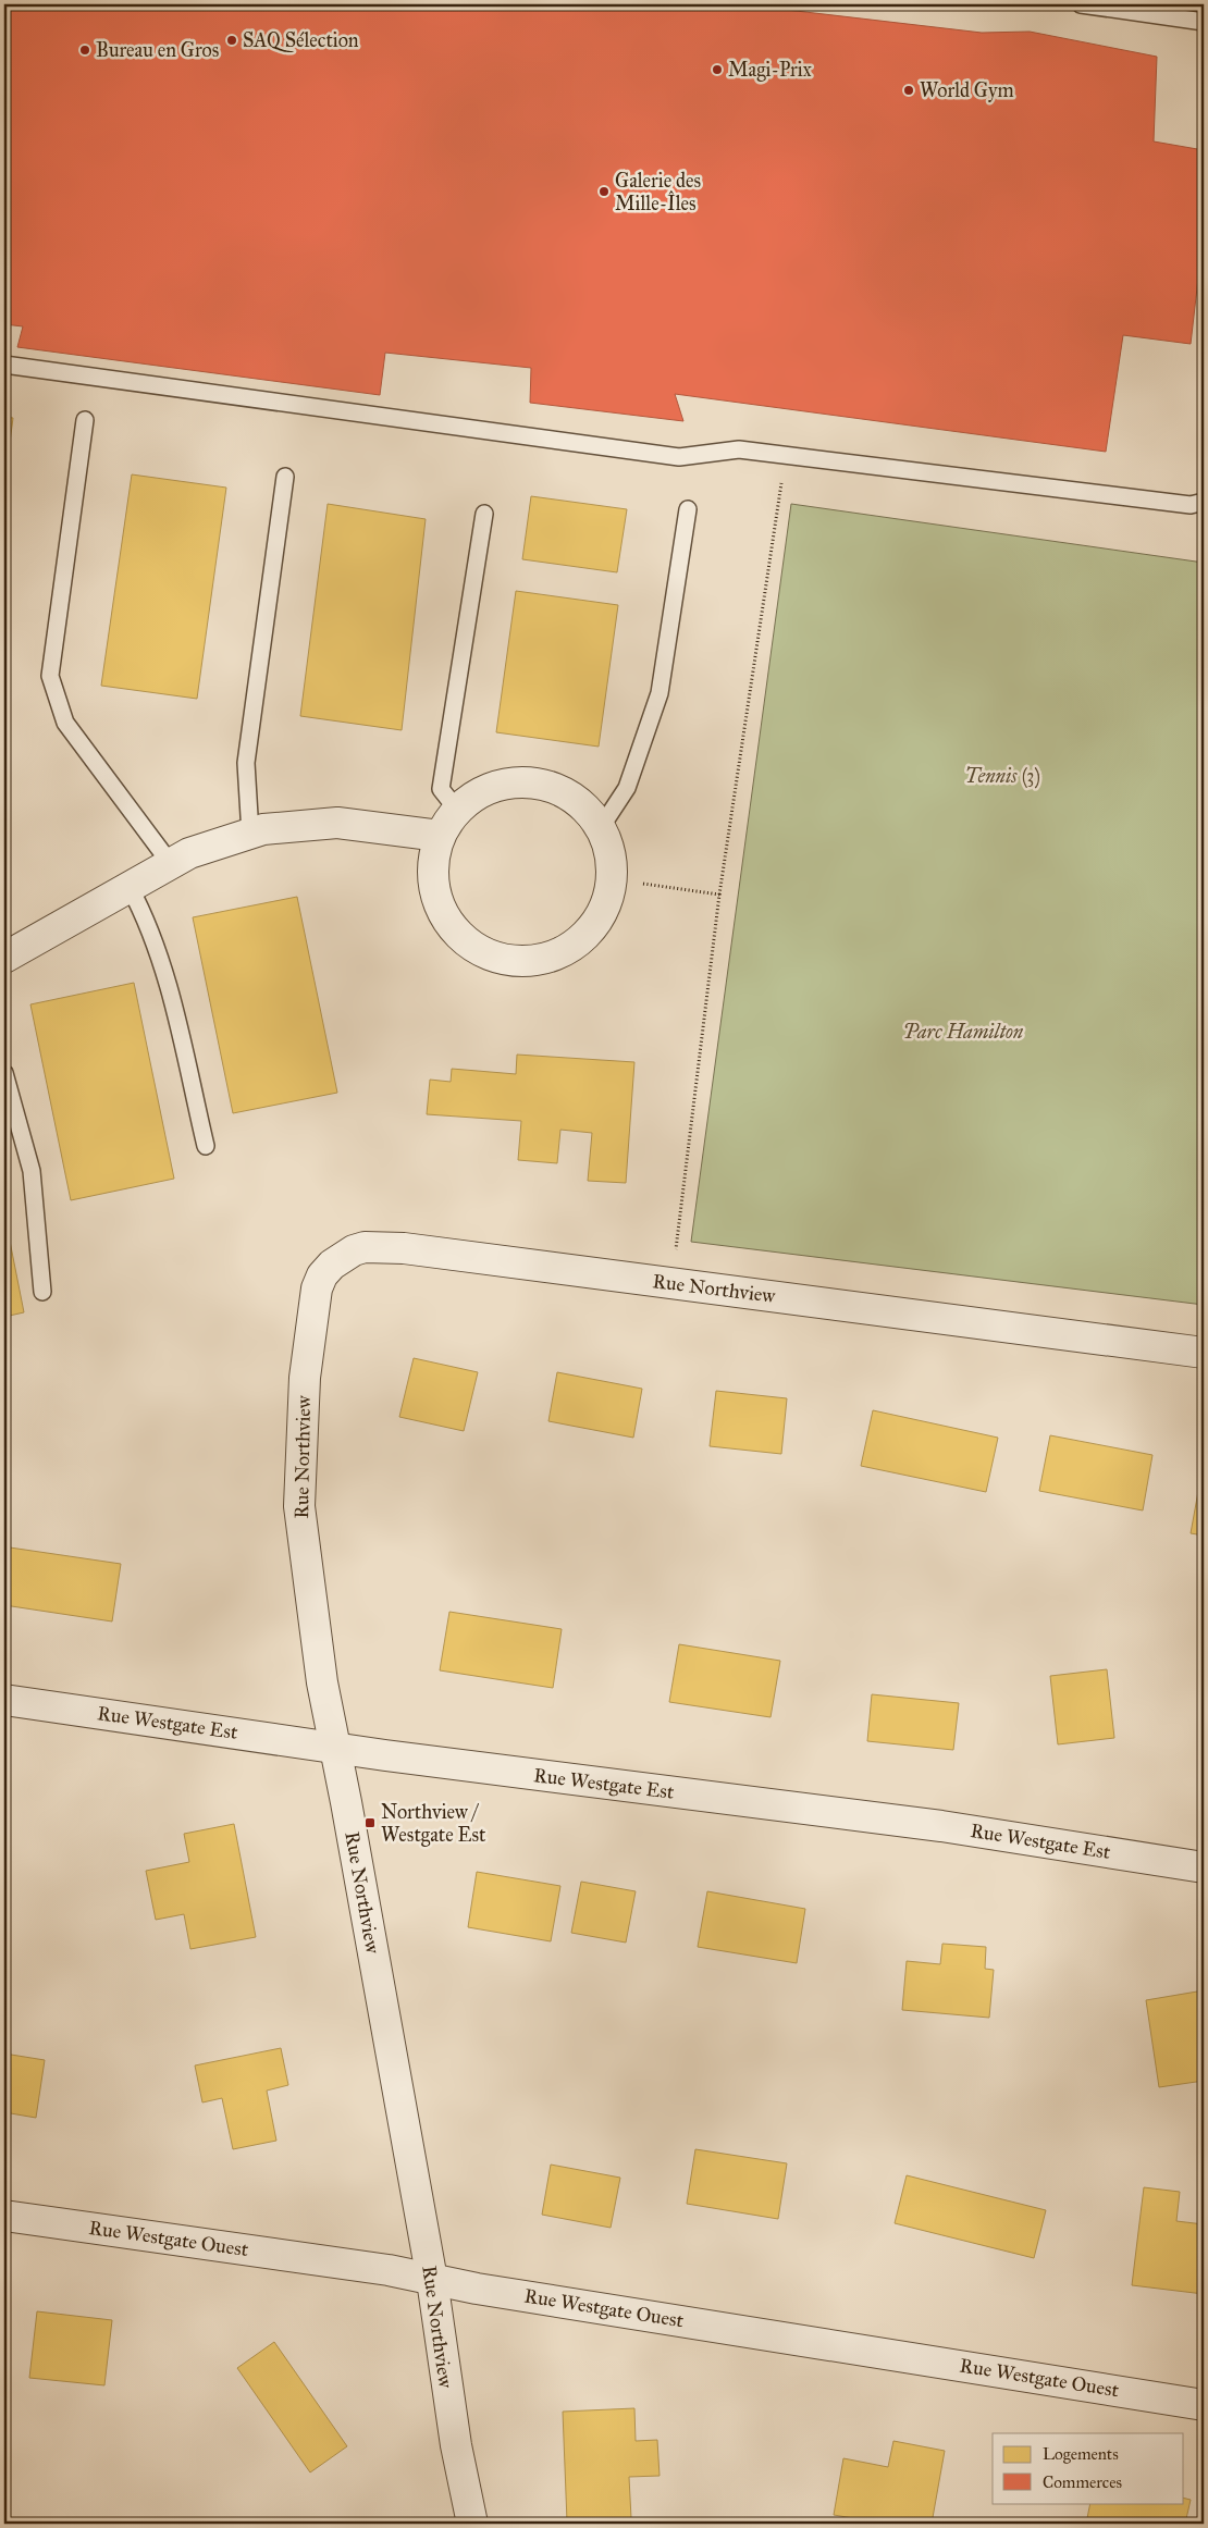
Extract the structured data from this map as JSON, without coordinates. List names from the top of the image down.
{
  "streets": {
    "street": ["Rue Northview", "Rue Westgate Est", "Rue Westgate Ouest"]
  },
  "crossings": [
    ["Rue Northview", "Rue Westgate Est"],
    ["Rue Northview", "Rue Westgate Ouest"]
  ],
  "parks": ["Tennis (3)", "Parc Hamilton"],
  "places": {
    "other": [
      "SAQ Sélection",
      "Bureau en Gros",
      "Magi-Prix",
      "World Gym",
      "Galerie des Mille-Îles"
    ],
    "transit": ["Northview / Westgate Est"]
  },
  "legend": ["Logements", "Commerces"]
}
